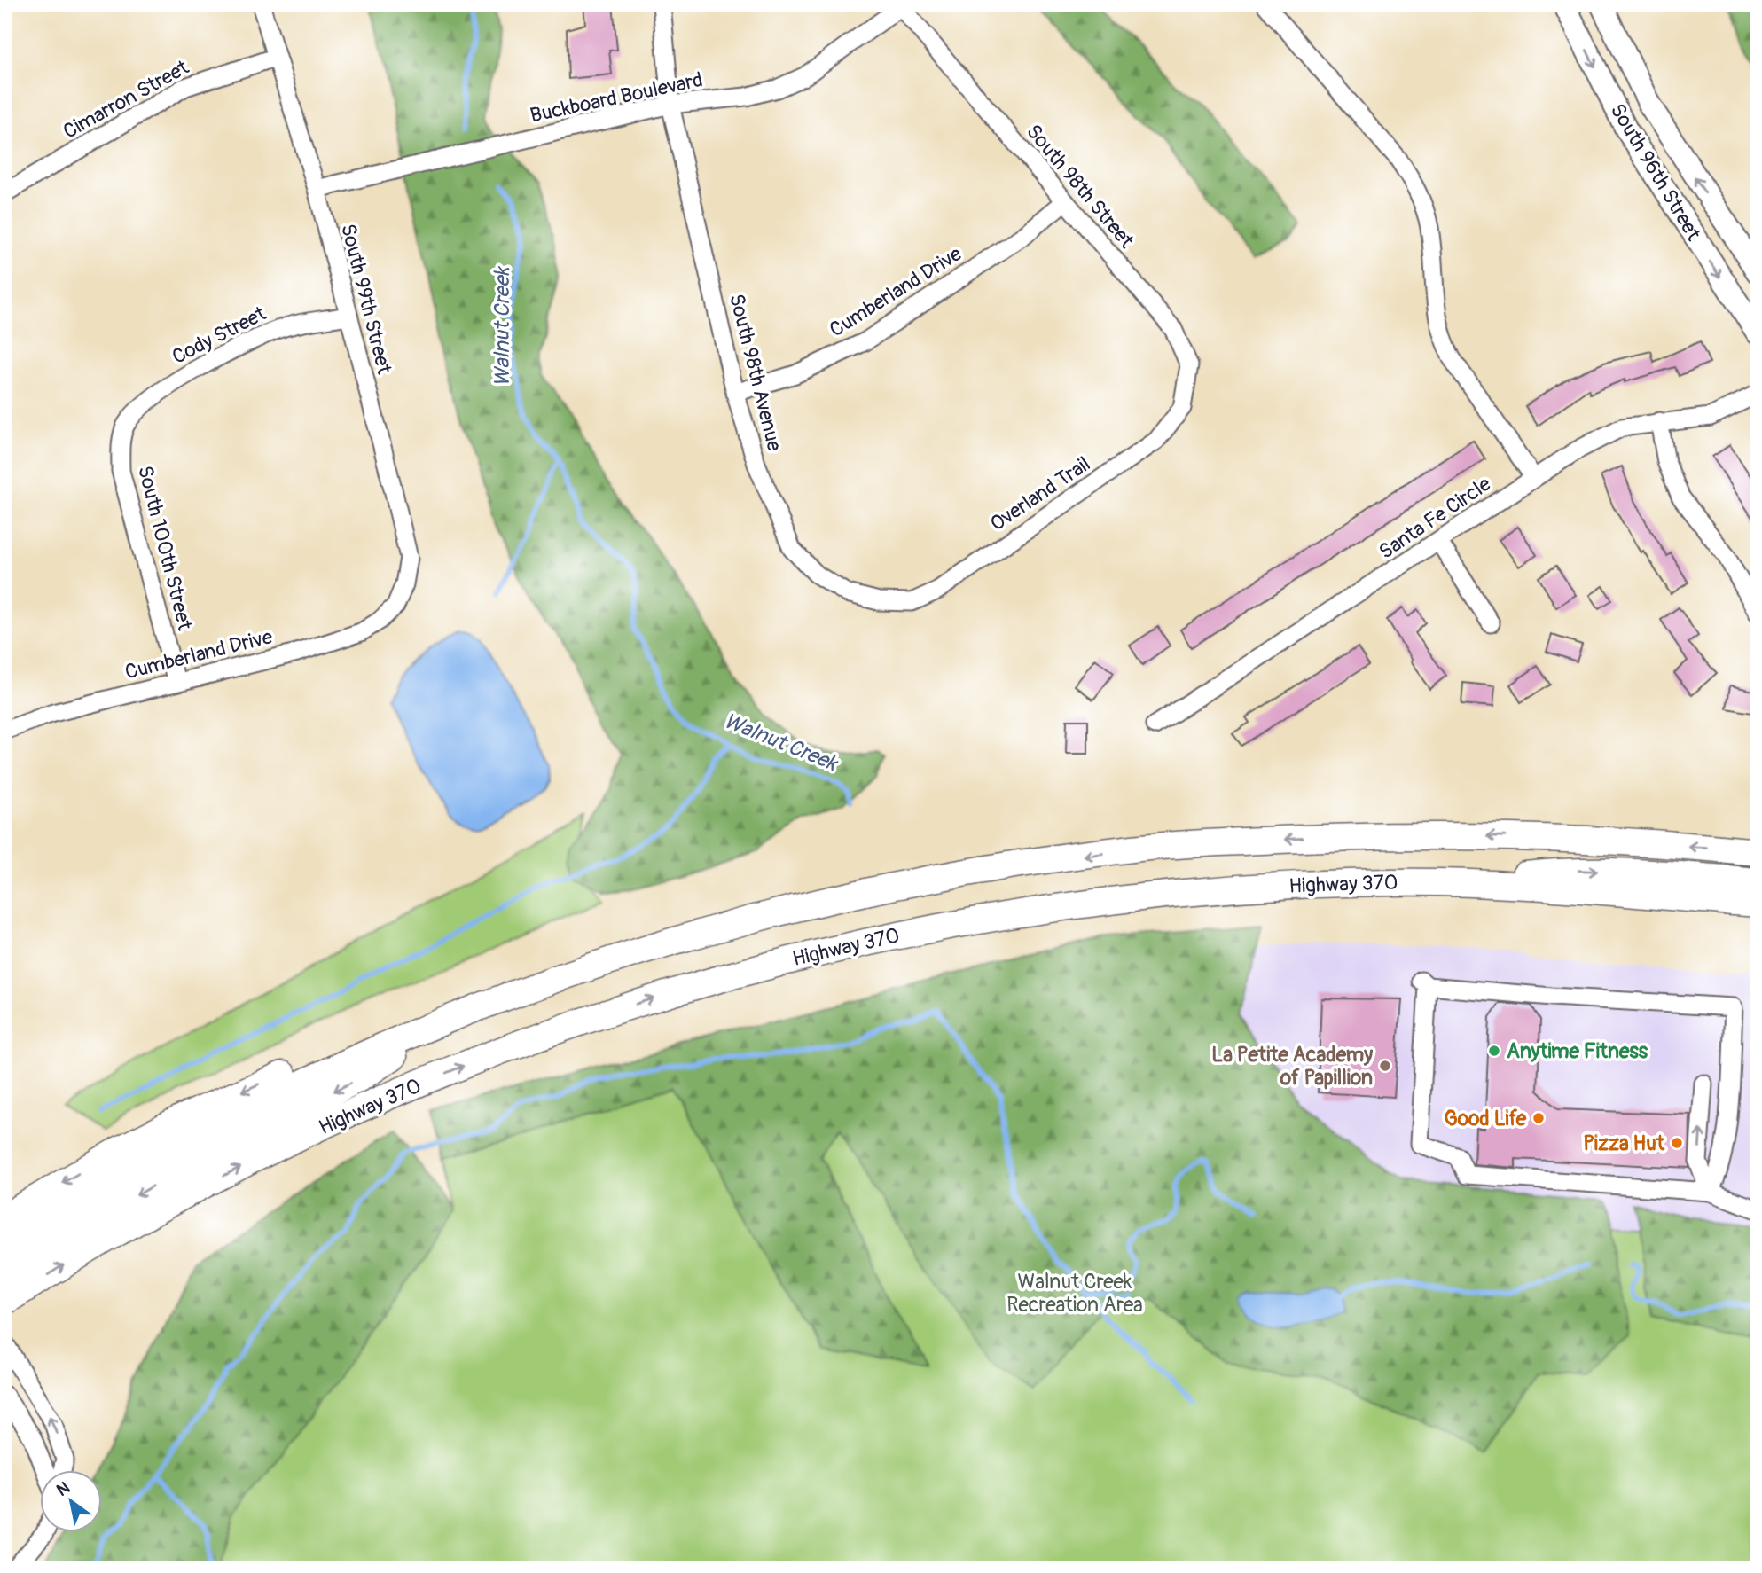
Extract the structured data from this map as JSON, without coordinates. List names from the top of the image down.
{
  "streets": {
    "highway": ["Highway 370"],
    "main road": ["South 96th Street"],
    "street": [
      "Buckboard Boulevard",
      "Cimarron Street",
      "South 98th Street",
      "Cumberland Drive",
      "South 99th Street",
      "Cody Street",
      "South 98th Avenue",
      "Overland Trail",
      "Santa Fe Circle",
      "South 100th Street"
    ]
  },
  "crossings": [
    ["Buckboard Boulevard", "South 98th Street"],
    ["Buckboard Boulevard", "South 99th Street"],
    ["Buckboard Boulevard", "South 98th Avenue"],
    ["Cimarron Street", "South 99th Street"],
    ["South 98th Street", "Cumberland Drive"],
    ["South 98th Street", "Overland Trail"],
    ["Cumberland Drive", "South 99th Street"],
    ["Cumberland Drive", "South 98th Avenue"],
    ["Cumberland Drive", "South 100th Street"],
    ["South 99th Street", "Cody Street"],
    ["Cody Street", "South 100th Street"],
    ["South 98th Avenue", "Overland Trail"]
  ],
  "water": ["Walnut Creek"],
  "parks": ["Walnut Creek Recreation Area"],
  "places": [
    "Anytime Fitness",
    "La Petite Academy of Papillion",
    "Good Life",
    "Pizza Hut"
  ],
  "north": "top left"
}
